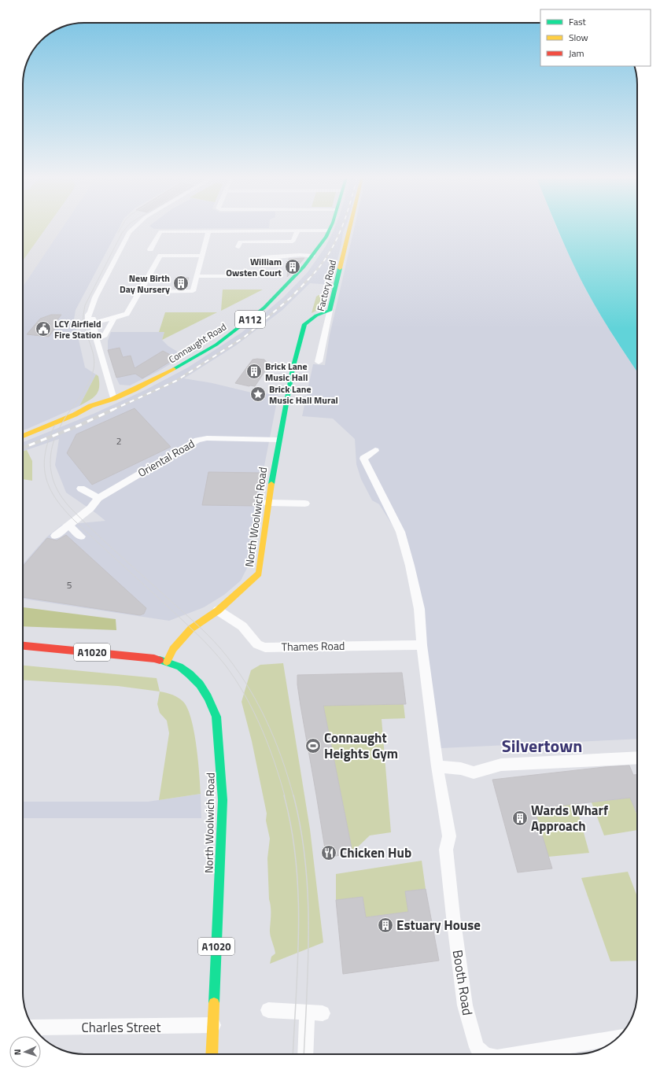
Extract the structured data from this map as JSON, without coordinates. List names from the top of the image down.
{
  "streets": {
    "main road": [
      "Factory Road",
      "A112",
      "Connaught Road",
      "North Woolwich Road",
      "A1020"
    ],
    "street": [
      "Oriental Road",
      "Thames Road",
      "Booth Road",
      "Charles Street"
    ]
  },
  "crossings": [
    ["Factory Road", "North Woolwich Road"],
    ["A112", "Connaught Road"],
    ["Oriental Road", "North Woolwich Road"],
    ["North Woolwich Road", "Thames Road"],
    ["North Woolwich Road", "A1020"],
    ["North Woolwich Road", "Charles Street"]
  ],
  "districts": ["Silvertown"],
  "places": {
    "building": [
      "William Owsten Court",
      "New Birth Day Nursery",
      "Brick Lane Music Hall",
      "Wards Wharf Approach",
      "Estuary House"
    ],
    "public building": ["LCY Airfield Fire Station"],
    "place": ["Brick Lane Music Hall Mural"],
    "sports": ["Connaught Heights Gym"],
    "restaurant": ["Chicken Hub"]
  },
  "house_numbers": ["2", "5"],
  "legend": ["Fast", "Slow", "Jam"],
  "north": "left"
}
